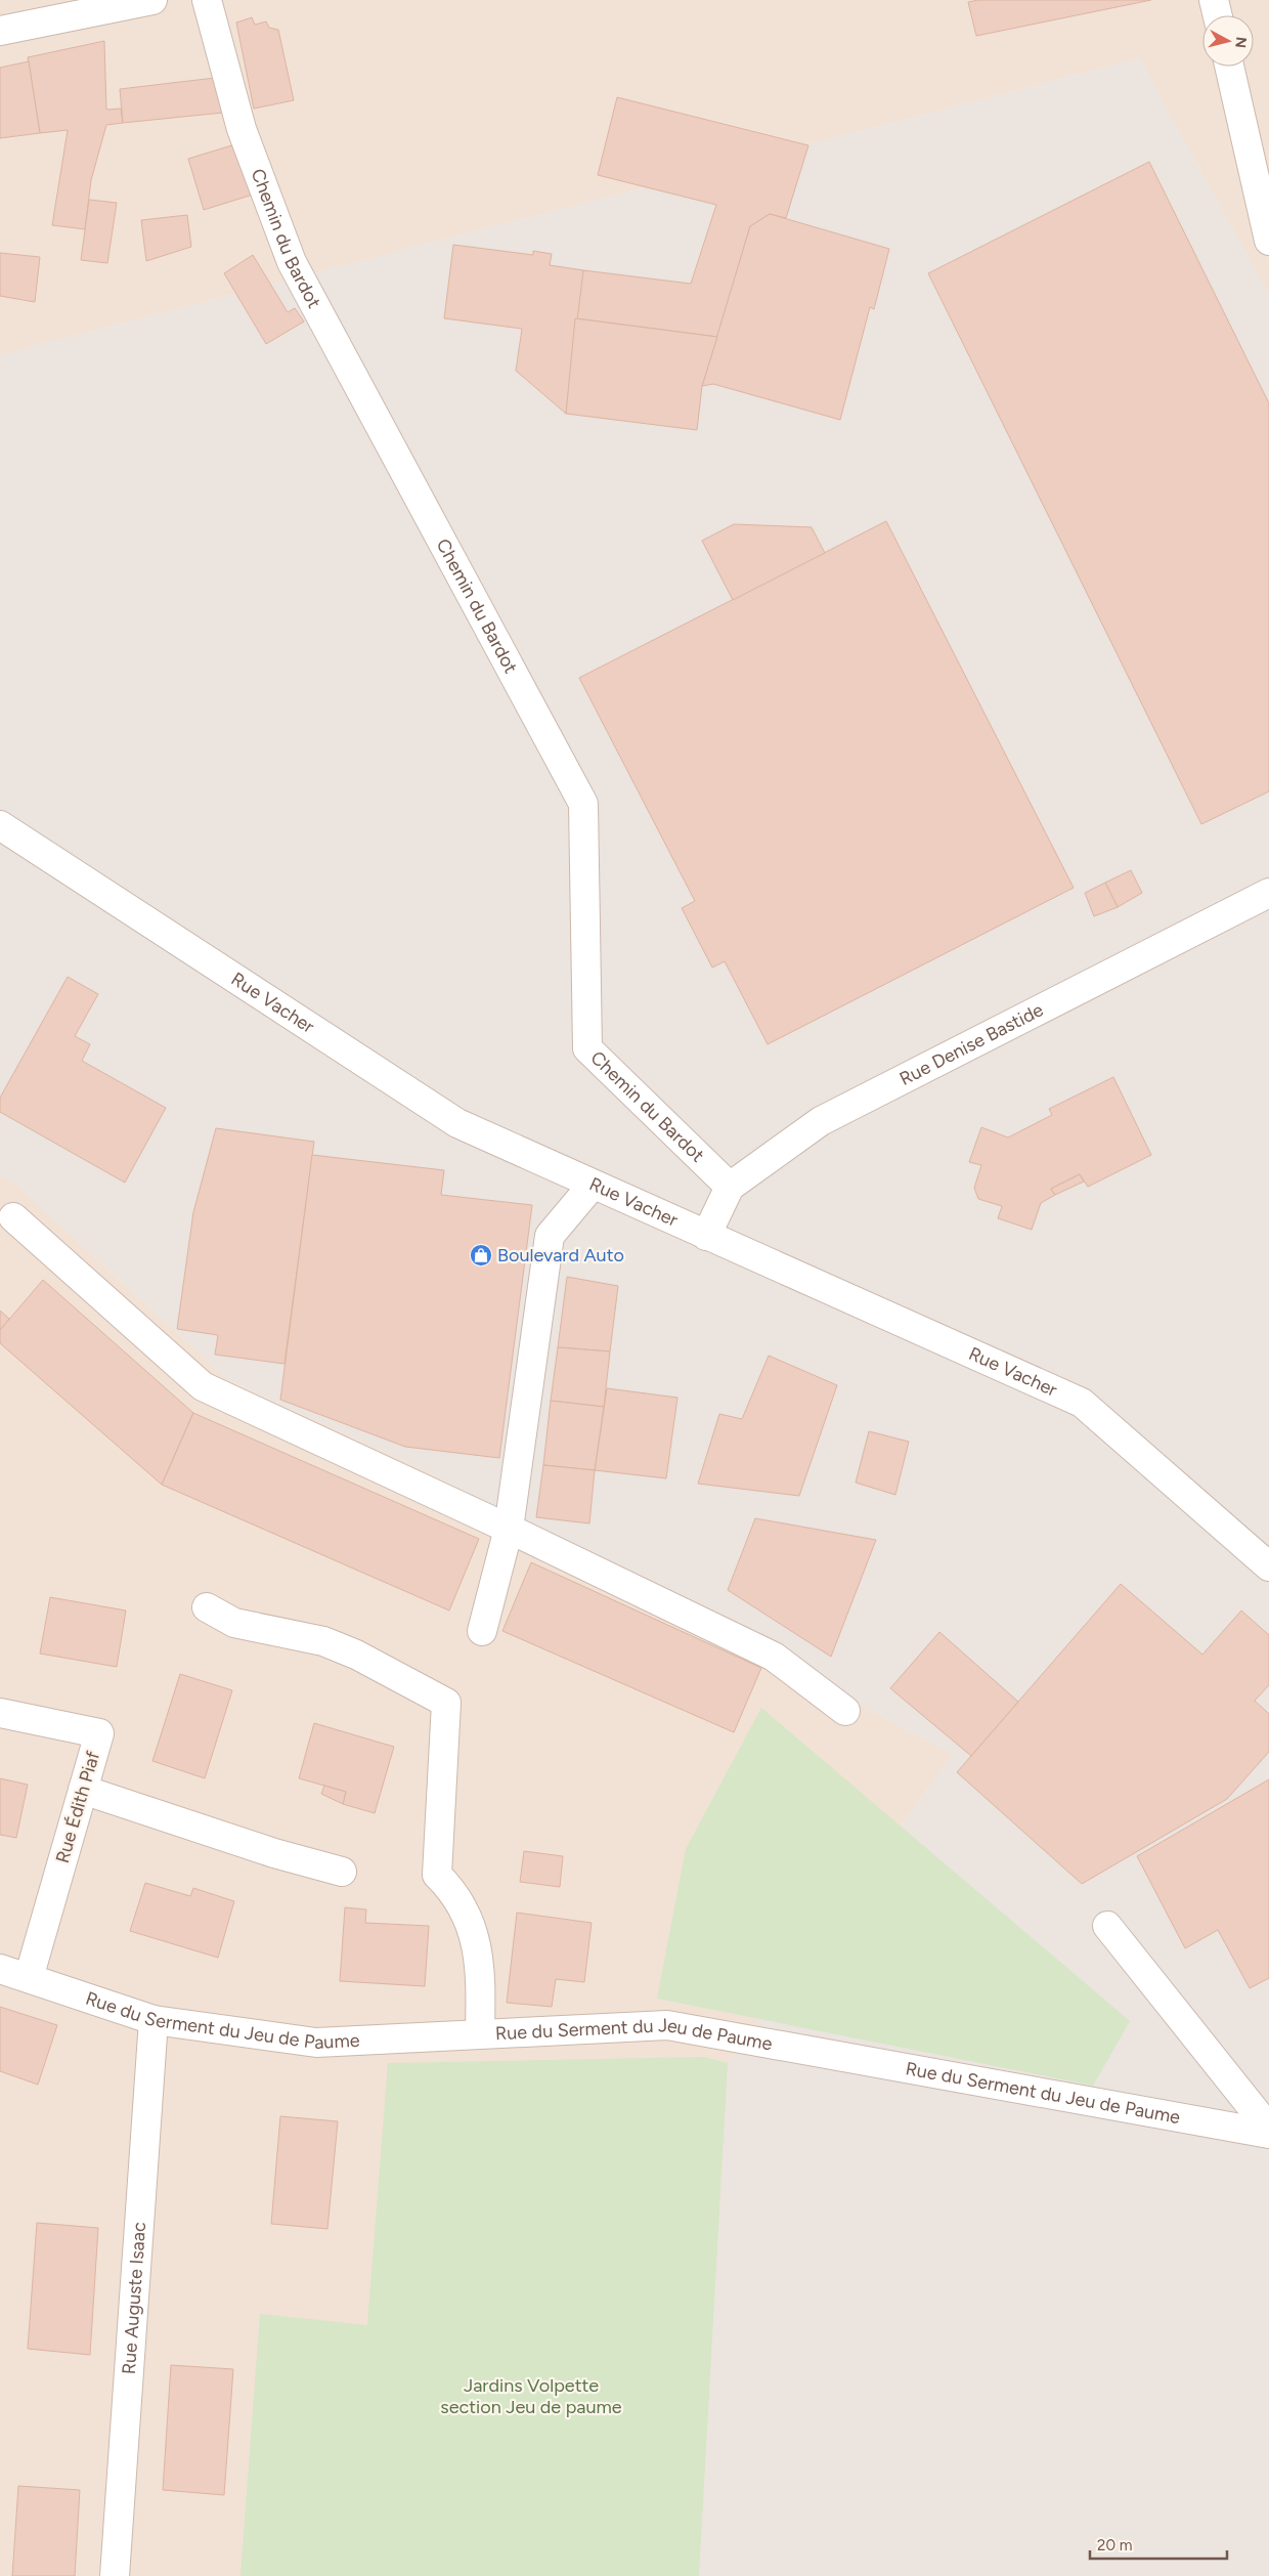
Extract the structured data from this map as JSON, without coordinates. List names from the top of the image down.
{
  "streets": {
    "street": [
      "Chemin du Bardot",
      "Rue Vacher",
      "Rue Denise Bastide",
      "Rue Édith Piaf",
      "Rue du Serment du Jeu de Paume",
      "Rue Auguste Isaac"
    ]
  },
  "crossings": [
    ["Chemin du Bardot", "Rue Denise Bastide"],
    ["Rue Vacher", "Rue Denise Bastide"],
    ["Rue Édith Piaf", "Rue du Serment du Jeu de Paume"],
    ["Rue du Serment du Jeu de Paume", "Rue Auguste Isaac"]
  ],
  "parks": ["Jardins Volpette section Jeu de paume"],
  "places": {
    "shop": ["Boulevard Auto"]
  },
  "scale_bar": "20 m",
  "north": "right"
}
